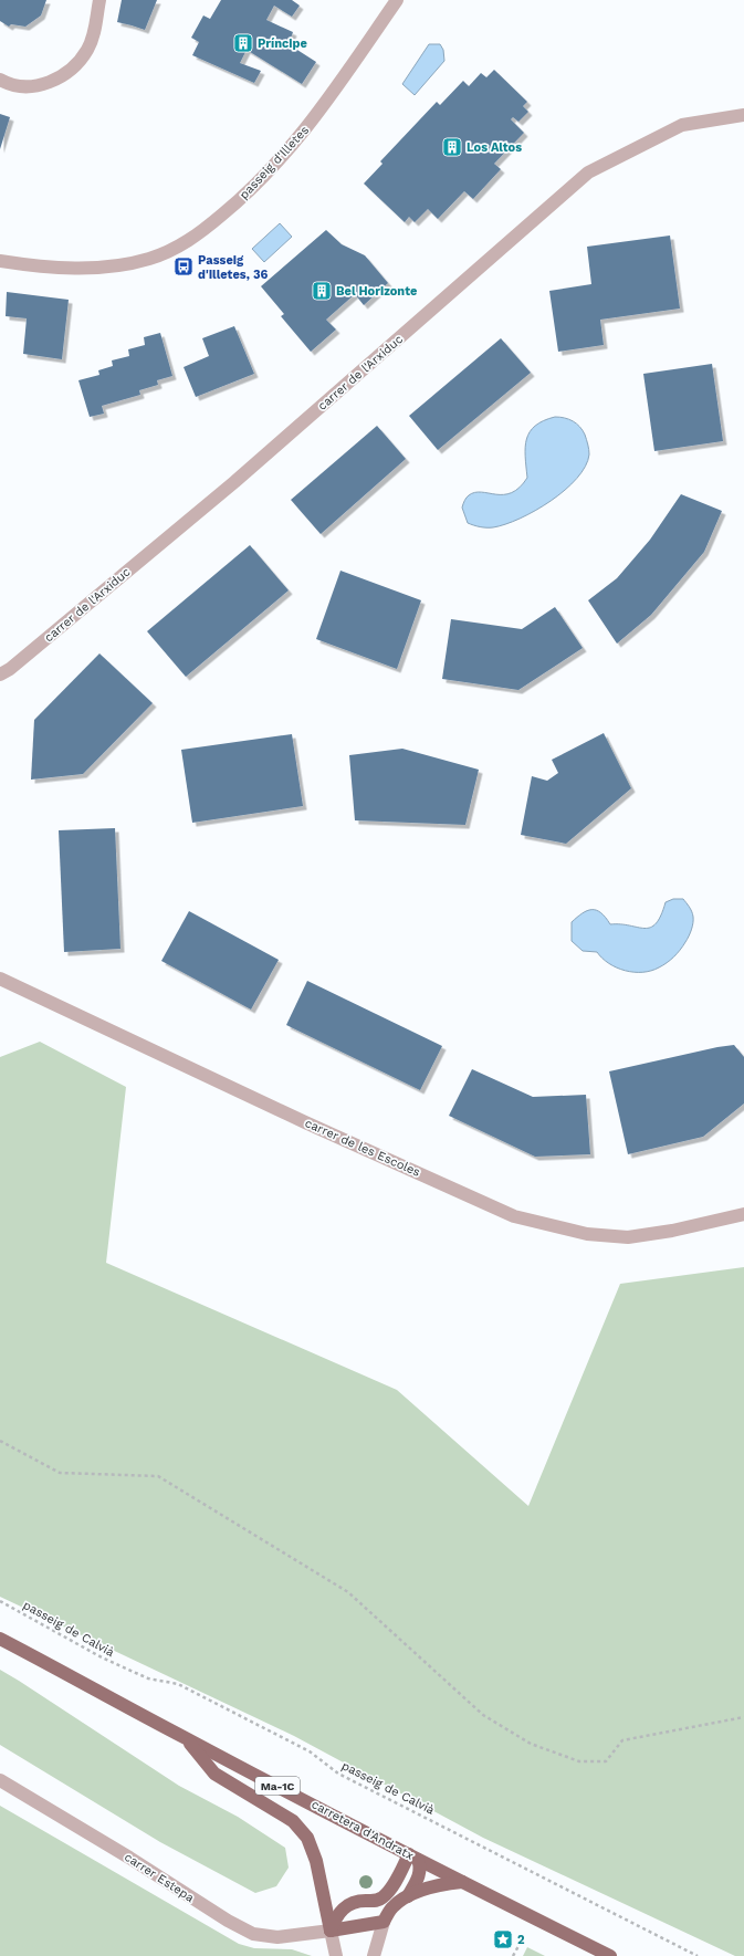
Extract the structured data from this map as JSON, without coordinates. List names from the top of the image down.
{
  "streets": {
    "main road": ["Ma-1C", "carretera d'Andratx"],
    "street": [
      "passeig d'Illetes",
      "carrer de l'Arxiduc",
      "carrer de les Escoles",
      "carrer Estepa"
    ],
    "path": ["passeig de Calvià"]
  },
  "places": {
    "building": ["Príncipe", "Los Altos", "Bel Horizonte"],
    "bus stop": ["Passeig d'Illetes, 36"],
    "place": ["2"]
  }
}
